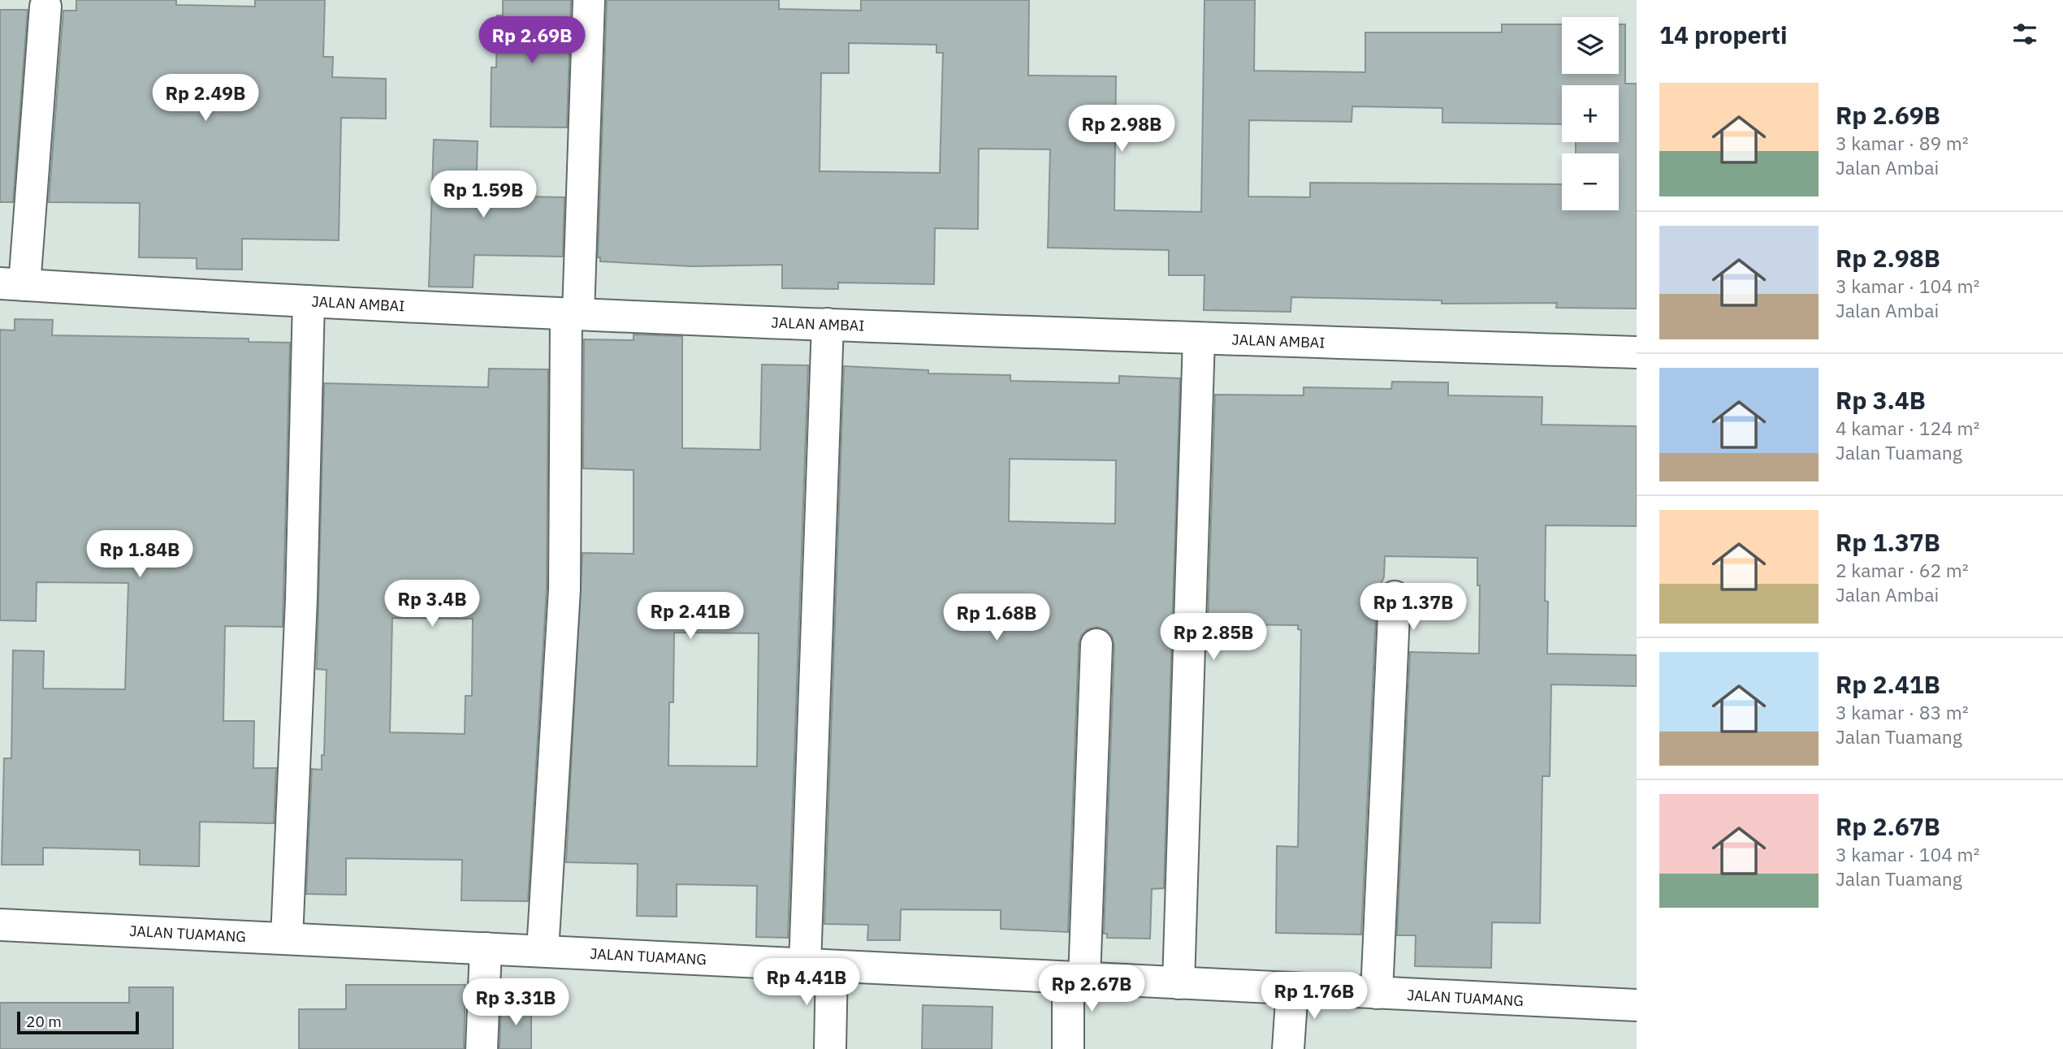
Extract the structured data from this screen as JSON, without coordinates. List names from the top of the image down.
{
  "streets": {
    "street": ["JALAN AMBAI", "JALAN TUAMANG"]
  },
  "scale_bar": "20 m",
  "page": {
    "heading": "14 properti",
    "price": [
      "Rp 2.69B",
      "Rp 2.49B",
      "Rp 2.98B",
      "Rp 1.59B",
      "Rp 1.84B",
      "Rp 3.4B",
      "Rp 1.37B",
      "Rp 2.41B",
      "Rp 1.68B",
      "Rp 2.85B",
      "Rp 4.41B",
      "Rp 2.67B",
      "Rp 1.76B",
      "Rp 3.31B"
    ],
    "map_buttons": ["+", "−"],
    "list": [
      {
        "name": "Rp 2.69B",
        "note": "3 kamar · 89 m² · Jalan Ambai"
      },
      {
        "name": "Rp 2.98B",
        "note": "3 kamar · 104 m² · Jalan Ambai"
      },
      {
        "name": "Rp 3.4B",
        "note": "4 kamar · 124 m² · Jalan Tuamang"
      },
      {
        "name": "Rp 1.37B",
        "note": "2 kamar · 62 m² · Jalan Ambai"
      },
      {
        "name": "Rp 2.41B",
        "note": "3 kamar · 83 m² · Jalan Tuamang"
      },
      {
        "name": "Rp 2.67B",
        "note": "3 kamar · 104 m² · Jalan Tuamang"
      }
    ],
    "scale": "20 m"
  }
}
